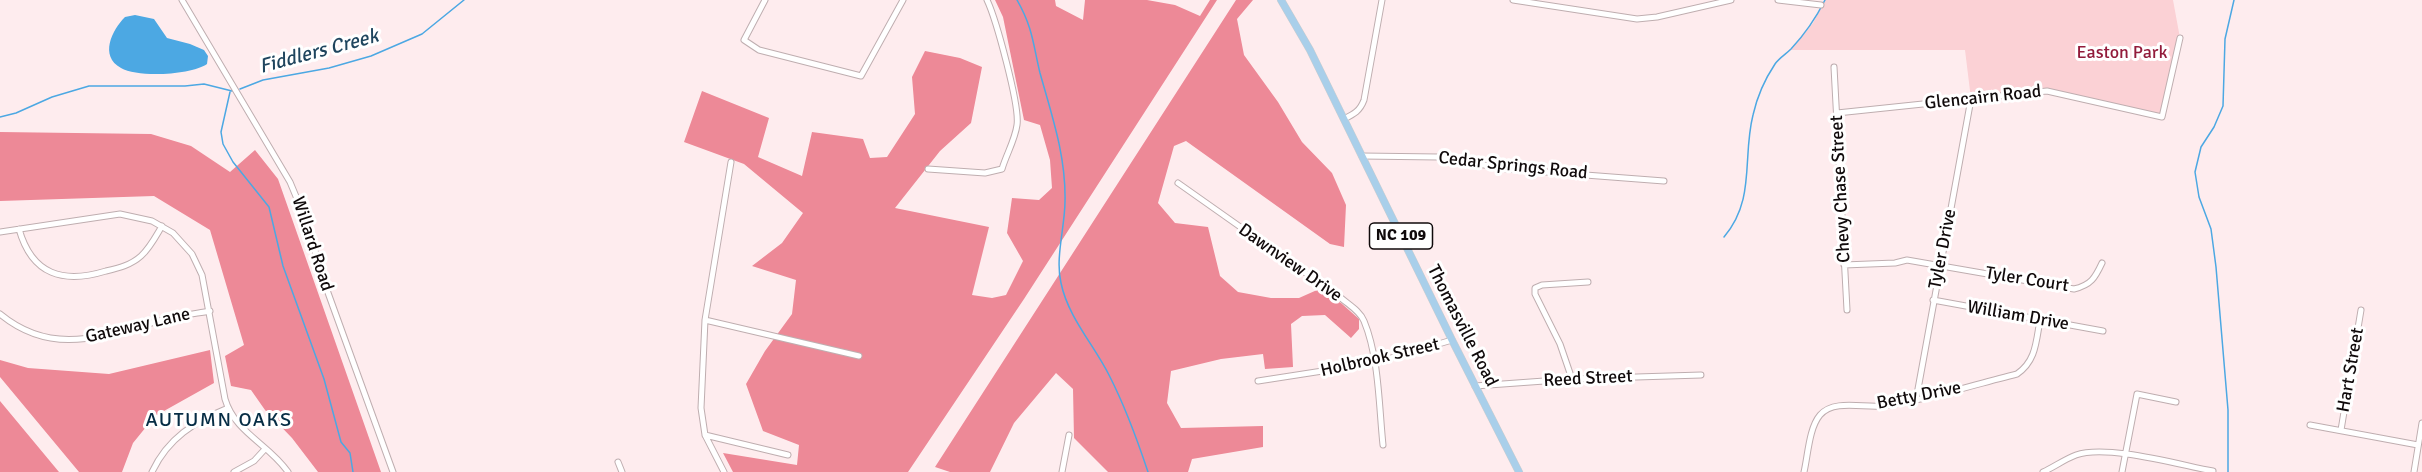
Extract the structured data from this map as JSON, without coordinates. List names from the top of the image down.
{
  "streets": {
    "main road": ["NC 109", "Thomasville Road"],
    "street": [
      "Glencairn Road",
      "Cedar Springs Road",
      "Chevy Chase Street",
      "Willard Road",
      "Tyler Drive",
      "Dawnview Drive",
      "Tyler Court",
      "William Drive",
      "Gateway Lane",
      "Holbrook Street",
      "Hart Street",
      "Reed Street",
      "Betty Drive"
    ]
  },
  "crossings": [
    ["Glencairn Road", "Chevy Chase Street"],
    ["Glencairn Road", "Tyler Drive"],
    ["Cedar Springs Road", "Thomasville Road"],
    ["Chevy Chase Street", "Tyler Court"],
    ["Tyler Drive", "Tyler Court"],
    ["Tyler Drive", "William Drive"],
    ["Tyler Drive", "Betty Drive"],
    ["Dawnview Drive", "Holbrook Street"],
    ["William Drive", "Betty Drive"],
    ["Thomasville Road", "Holbrook Street"],
    ["Thomasville Road", "Reed Street"]
  ],
  "districts": ["AUTUMN OAKS"],
  "water": ["Fiddlers Creek"],
  "parks": ["Easton Park"]
}
